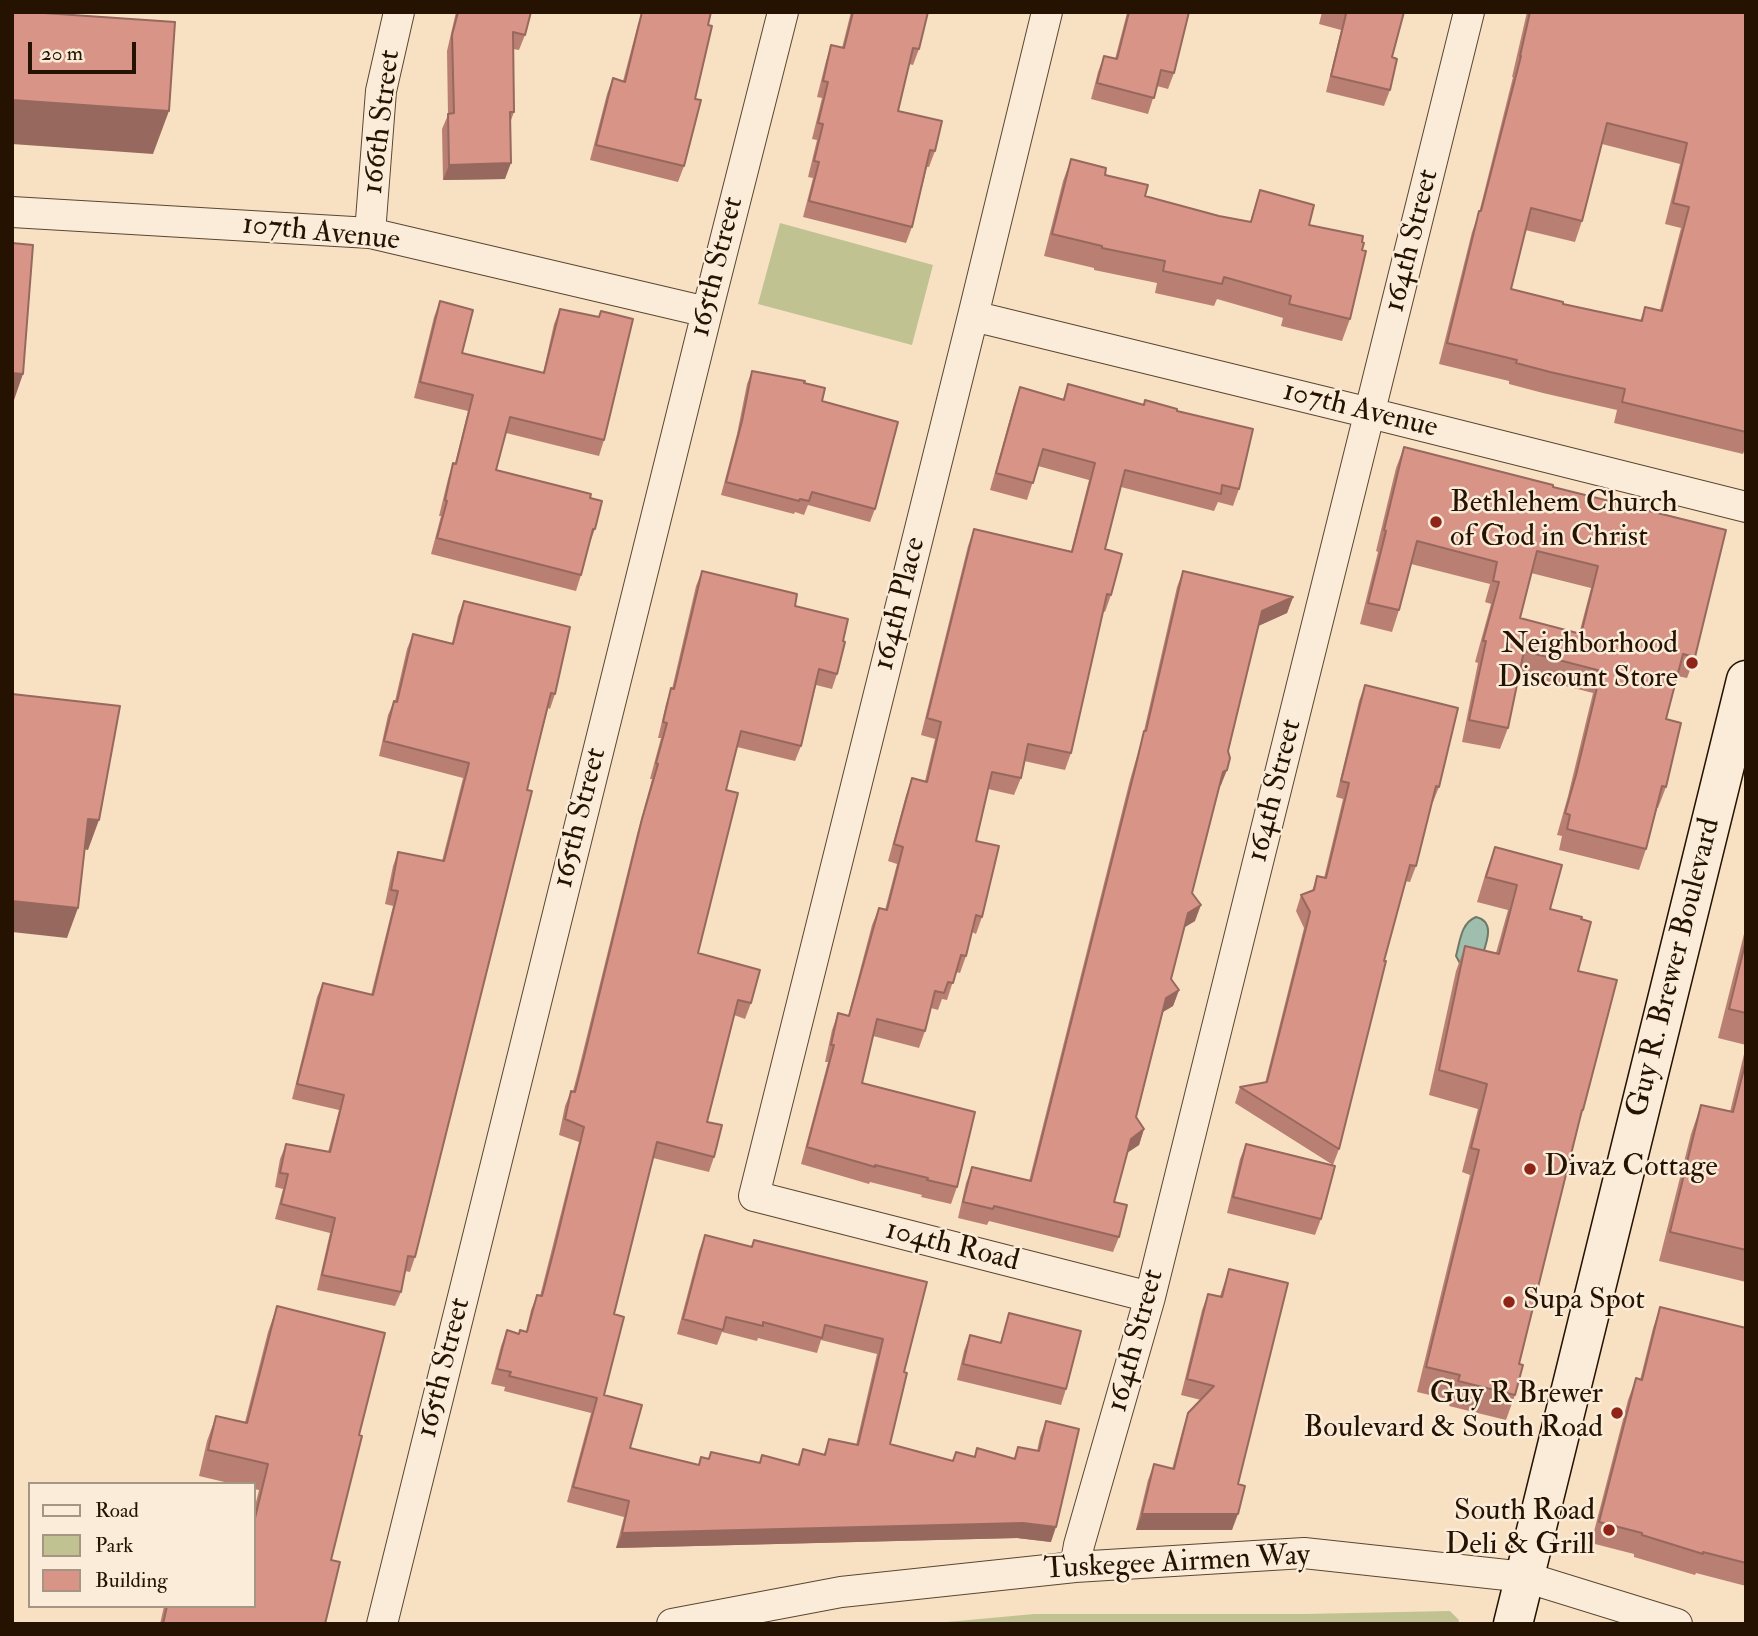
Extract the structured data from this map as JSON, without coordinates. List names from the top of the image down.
{
  "streets": {
    "main road": ["Guy R. Brewer Boulevard"],
    "street": [
      "166th Street",
      "107th Avenue",
      "164th Street",
      "165th Street",
      "164th Place",
      "104th Road",
      "Tuskegee Airmen Way"
    ]
  },
  "crossings": [
    ["166th Street", "107th Avenue"],
    ["107th Avenue", "164th Street"],
    ["107th Avenue", "165th Street"],
    ["107th Avenue", "164th Place"],
    ["164th Street", "104th Road"],
    ["164th Street", "Tuskegee Airmen Way"],
    ["164th Place", "104th Road"],
    ["Guy R. Brewer Boulevard", "Tuskegee Airmen Way"]
  ],
  "places": [
    "Bethlehem Church of God in Christ",
    "Neighborhood Discount Store",
    "Divaz Cottage",
    "Supa Spot",
    "Guy R Brewer Boulevard & South Road",
    "South Road Deli & Grill"
  ],
  "legend": ["Road", "Park", "Building"],
  "scale_bar": "20 m"
}
